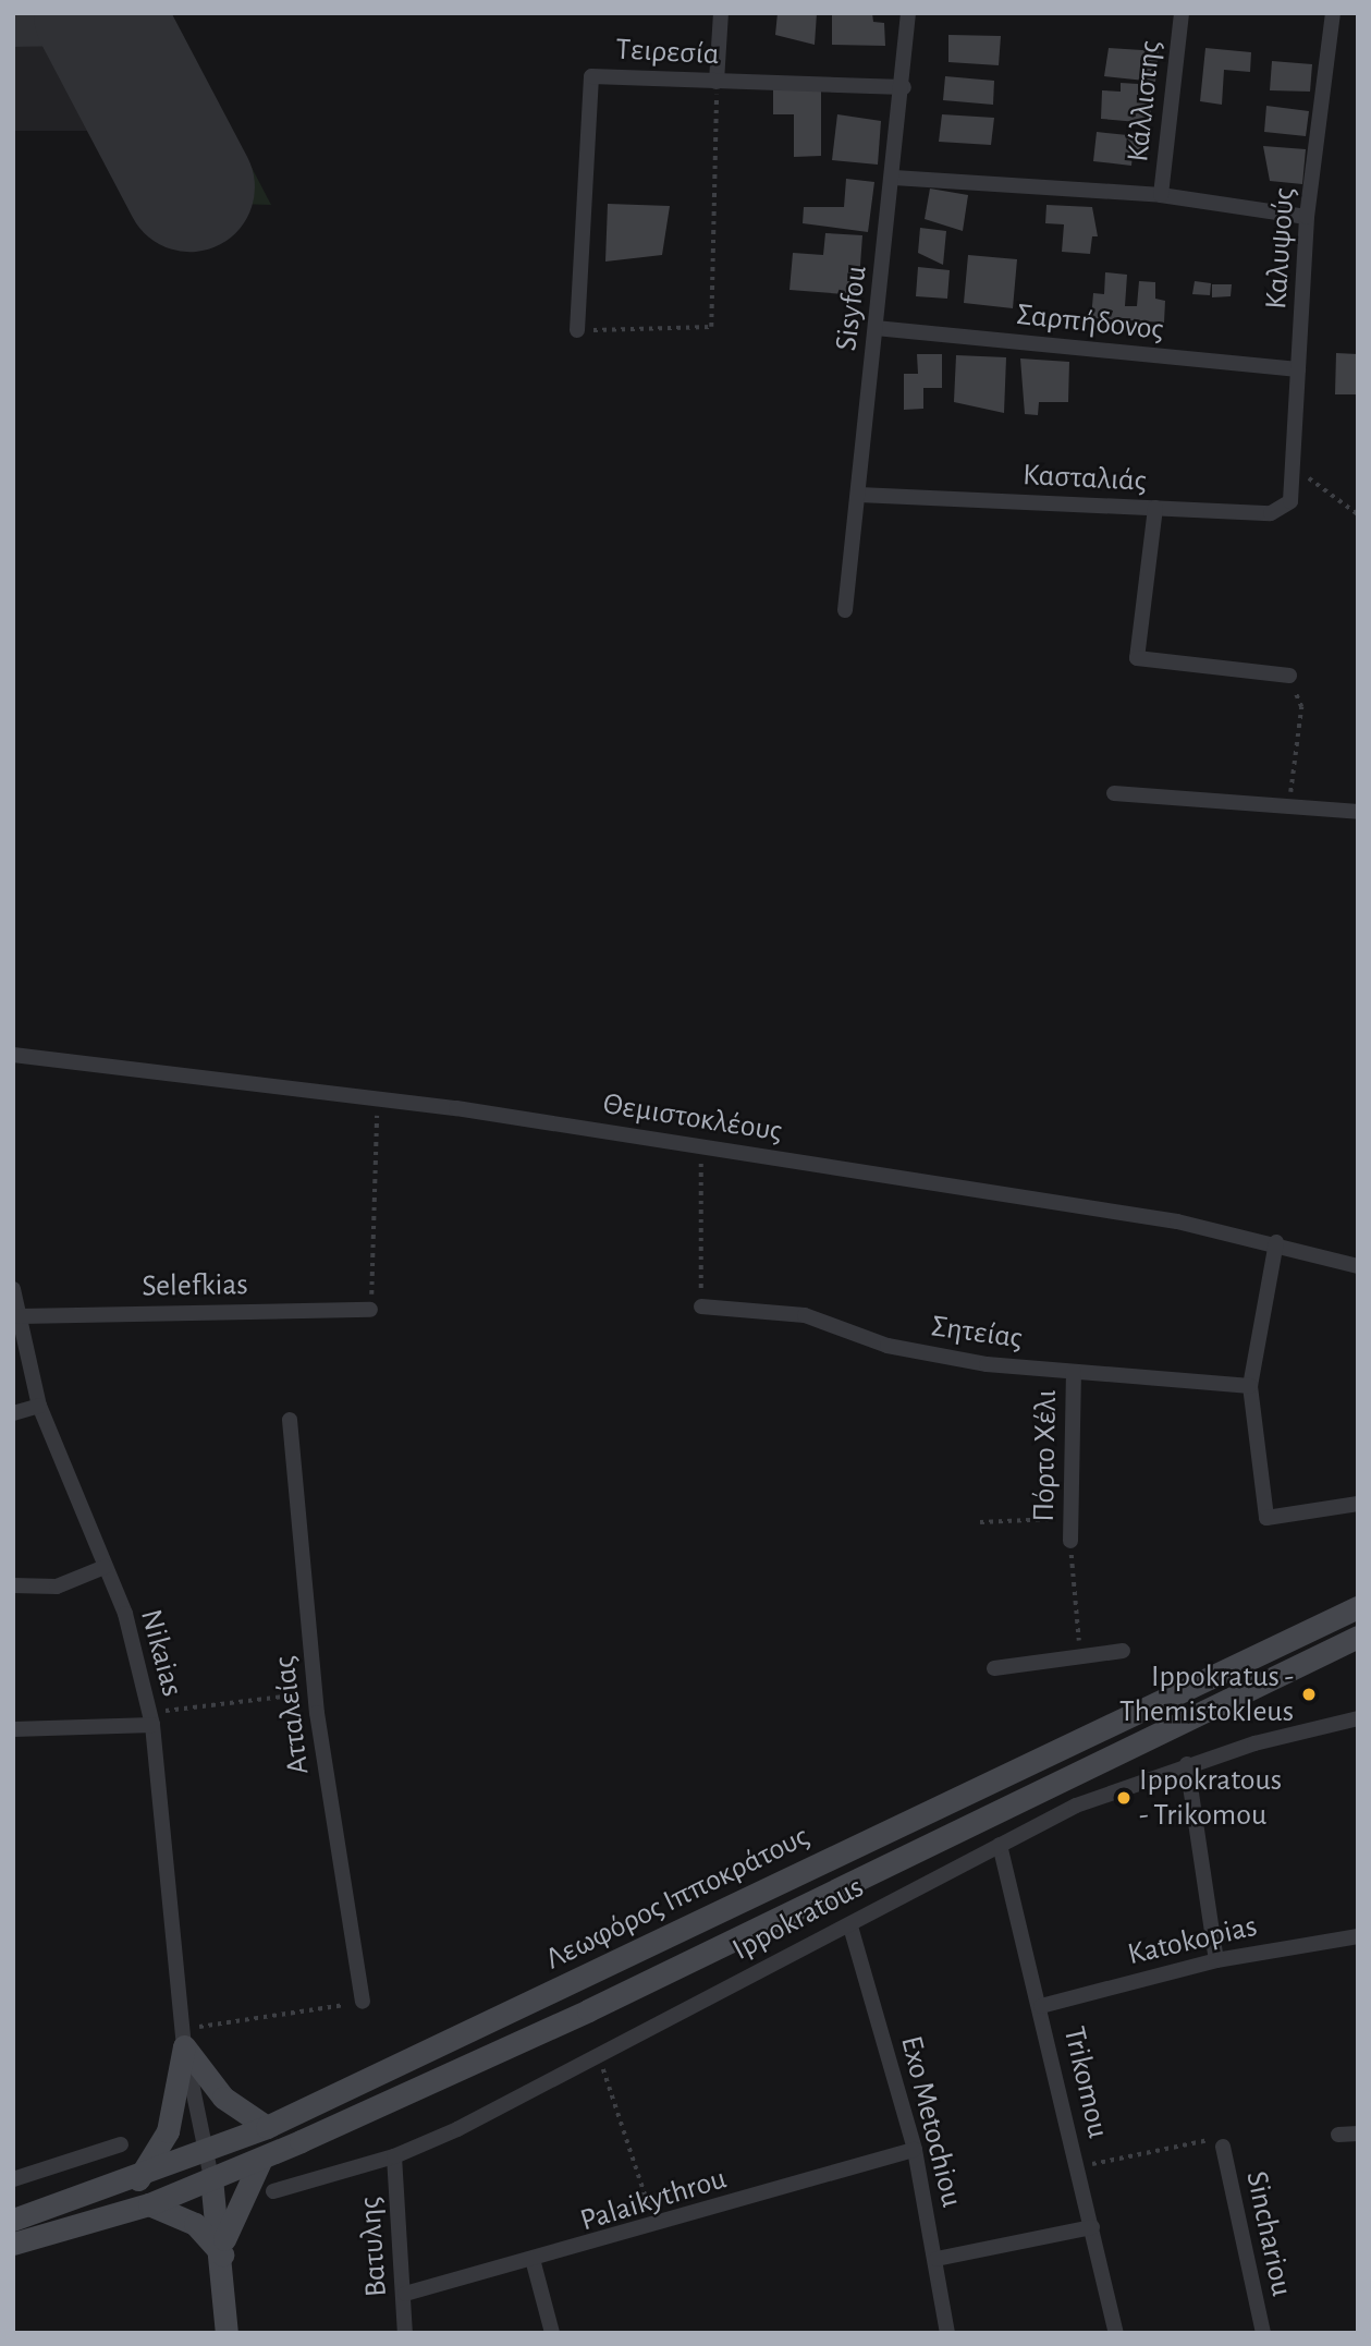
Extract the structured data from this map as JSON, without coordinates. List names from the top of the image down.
{
  "streets": {
    "main road": ["Λεωφόρος Ιπποκράτους"],
    "street": [
      "Τειρεσία",
      "Κάλλιστης",
      "Καλυψούς",
      "Sisyfou",
      "Σαρπήδονος",
      "Κασταλιάς",
      "Θεμιστοκλέους",
      "Selefkias",
      "Σητείας",
      "Πόρτο Χέλι",
      "Nikaias",
      "Ατταλείας",
      "Ippokratous",
      "Katokopias",
      "Trikomou",
      "Exo Metochiou",
      "Palaikythrou",
      "Sinchariou",
      "Βατυλης"
    ]
  },
  "crossings": [
    ["Τειρεσία", "Sisyfou"],
    ["Καλυψούς", "Σαρπήδονος"],
    ["Καλυψούς", "Κασταλιάς"],
    ["Sisyfou", "Σαρπήδονος"],
    ["Sisyfou", "Κασταλιάς"],
    ["Selefkias", "Nikaias"],
    ["Σητείας", "Πόρτο Χέλι"],
    ["Nikaias", "Λεωφόρος Ιπποκράτους"],
    ["Ippokratous", "Trikomou"],
    ["Ippokratous", "Exo Metochiou"],
    ["Ippokratous", "Βατυλης"],
    ["Katokopias", "Trikomou"],
    ["Exo Metochiou", "Palaikythrou"],
    ["Palaikythrou", "Βατυλης"]
  ],
  "places": ["Ippokratus - Themistokleus", "Ippokratous - Trikomou"]
}
